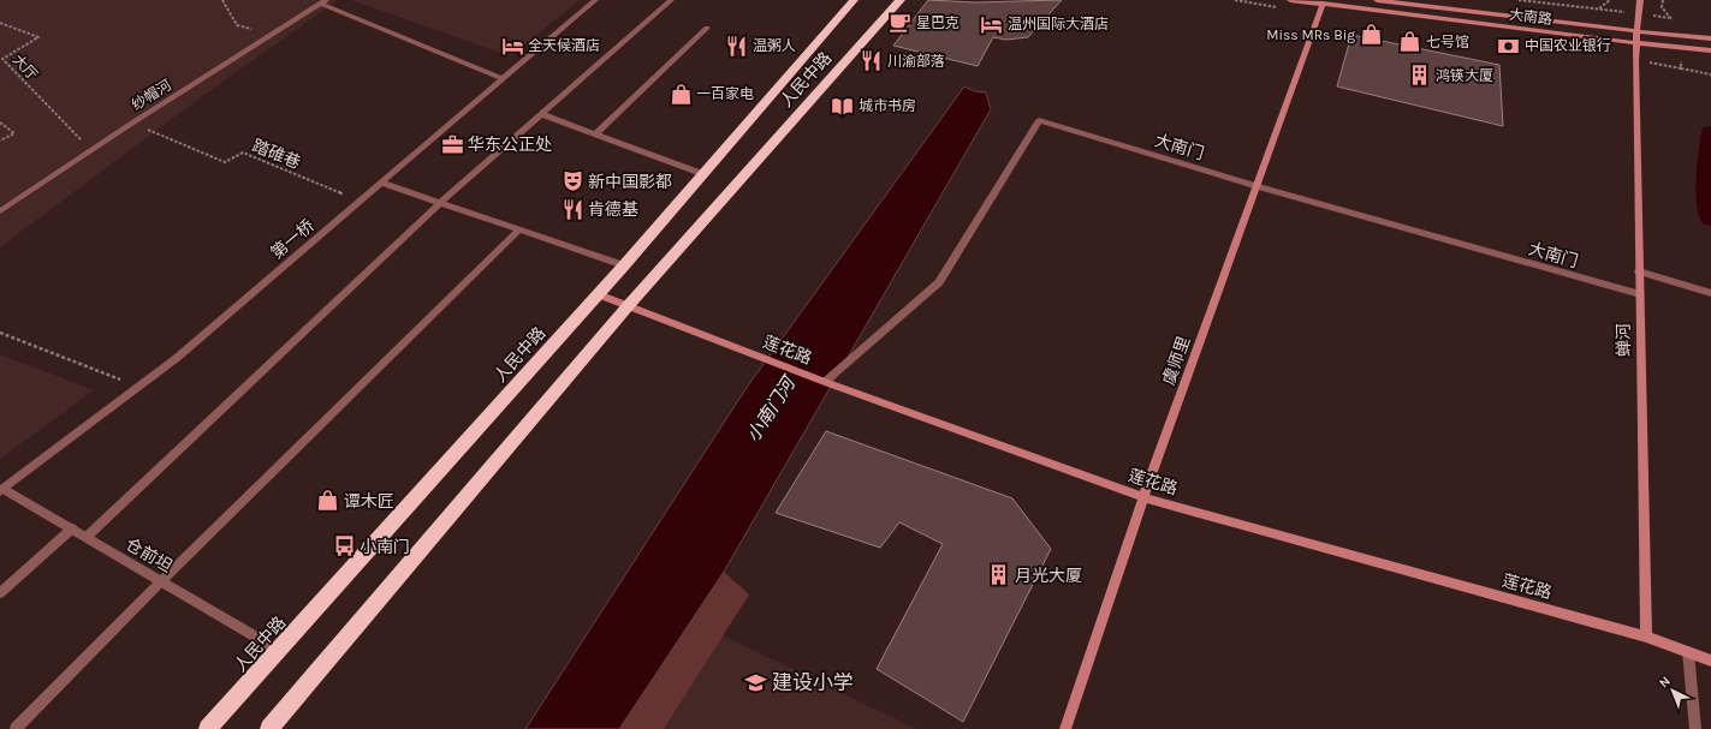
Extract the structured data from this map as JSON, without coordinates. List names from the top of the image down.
{
  "streets": {
    "highway": ["人民中路"],
    "street": [
      "大南路",
      "纱帽河",
      "大南门",
      "第一桥",
      "蝉河",
      "莲花路",
      "虞师里",
      "仓前坦"
    ],
    "path": ["大厅", "踏碓巷"]
  },
  "crossings": [
    ["大南路", "蝉河"],
    ["大南路", "虞师里"],
    ["大厅", "纱帽河"],
    ["人民中路", "莲花路"],
    ["人民中路", "仓前坦"],
    ["纱帽河", "踏碓巷"],
    ["大南门", "蝉河"],
    ["大南门", "莲花路"],
    ["大南门", "虞师里"],
    ["踏碓巷", "第一桥"],
    ["第一桥", "仓前坦"],
    ["蝉河", "莲花路"],
    ["莲花路", "虞师里"]
  ],
  "water": ["小南门河"],
  "places": {
    "cafe": ["星巴克"],
    "hotel": ["温州国际大酒店", "全天候酒店"],
    "shop": [
      "Miss MRs Big",
      "七号馆",
      "一百家电",
      "谭木匠"
    ],
    "restaurant": ["温粥人", "川渝部落", "肯德基"],
    "bank": ["中国农业银行"],
    "building": ["鸿锳大厦", "月光大厦"],
    "library": ["城市书房"],
    "office": ["华东公正处"],
    "theatre": ["新中国影都"],
    "bus stop": ["小南门"],
    "school or university": ["建设小学"]
  },
  "north": "top left"
}
